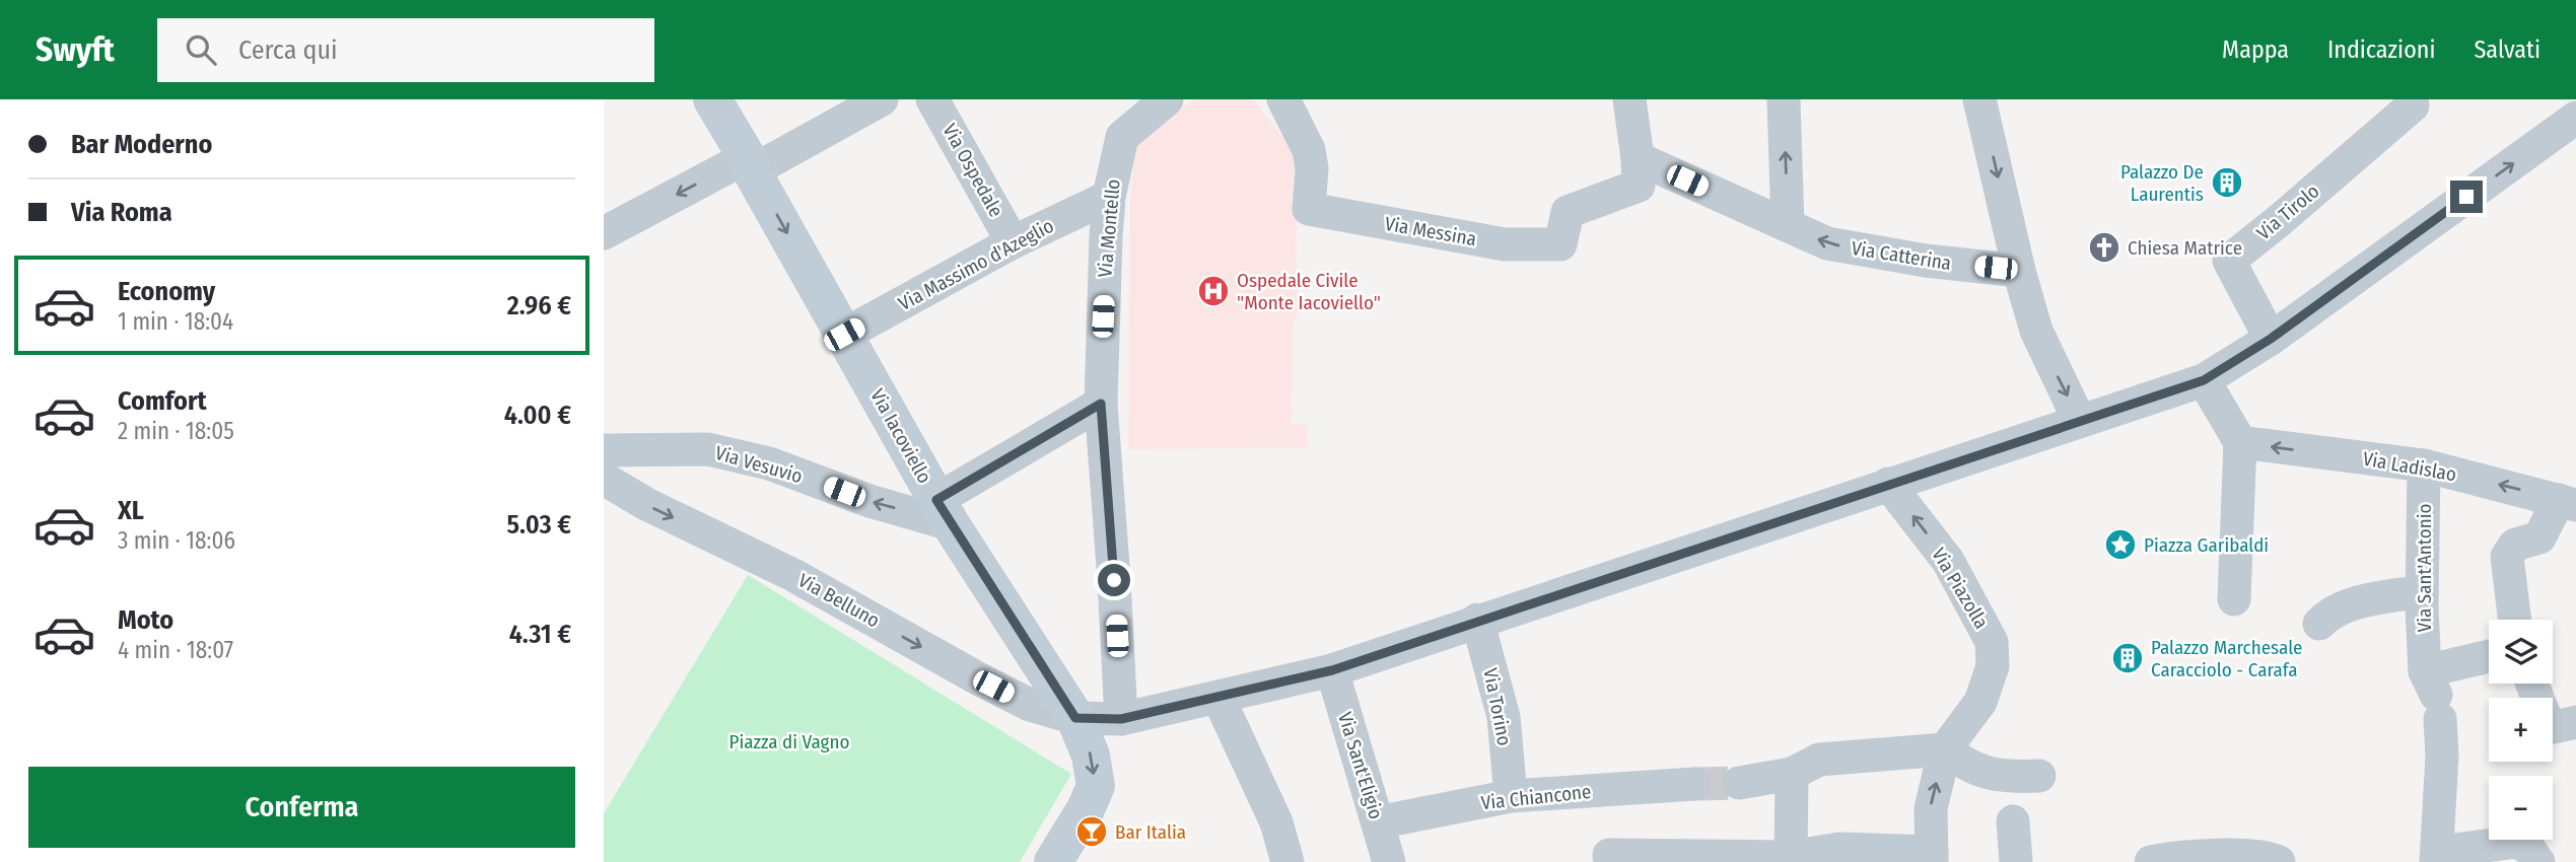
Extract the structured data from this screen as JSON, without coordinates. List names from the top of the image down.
{
  "streets": {
    "main road": ["Via Iacoviello"],
    "street": [
      "Via Ospedale",
      "Via Tirolo",
      "Via Montello",
      "Via Messina",
      "Via Catterina",
      "Via Massimo d'Azeglio",
      "Via Vesuvio",
      "Via Ladislao",
      "Via Sant'Antonio",
      "Via Piazolla",
      "Via Belluno",
      "Via Torino",
      "Via Sant'Eligio",
      "Via Chiancone"
    ]
  },
  "crossings": [
    ["Via Ospedale", "Via Massimo d'Azeglio"],
    ["Via Tirolo", "Via Belluno"],
    ["Via Montello", "Via Massimo d'Azeglio"],
    ["Via Montello", "Via Belluno"],
    ["Via Messina", "Via Catterina"],
    ["Via Massimo d'Azeglio", "Via Iacoviello"],
    ["Via Iacoviello", "Via Vesuvio"],
    ["Via Iacoviello", "Via Belluno"],
    ["Via Ladislao", "Via Sant'Antonio"],
    ["Via Piazolla", "Via Belluno"],
    ["Via Belluno", "Via Torino"],
    ["Via Belluno", "Via Sant'Eligio"],
    ["Via Torino", "Via Chiancone"],
    ["Via Sant'Eligio", "Via Chiancone"]
  ],
  "one_way": [
    "Via Catterina",
    "Via Iacoviello",
    "Via Vesuvio",
    "Via Ladislao",
    "Via Belluno"
  ],
  "parks": ["Piazza di Vagno"],
  "places": {
    "building": ["Palazzo De Laurentis", "Palazzo Marchesale Caracciolo - Carafa"],
    "church": ["Chiesa Matrice"],
    "hospital": ["Ospedale Civile \"Monte Iacoviello\""],
    "place": ["Piazza Garibaldi"],
    "bar": ["Bar Italia"]
  },
  "page": {
    "header": "Swyft",
    "search": "Cerca qui",
    "nav": ["Mappa", "Indicazioni", "Salvati"],
    "banner": ["Bar Moderno", "Via Roma"],
    "list": [
      {
        "name": "Economy",
        "note": "1 min · 18:04",
        "value": "2.96 €"
      },
      {
        "name": "Comfort",
        "note": "2 min · 18:05",
        "value": "4.00 €"
      },
      {
        "name": "XL",
        "note": "3 min · 18:06",
        "value": "5.03 €"
      },
      {
        "name": "Moto",
        "note": "4 min · 18:07",
        "value": "4.31 €"
      }
    ],
    "map_buttons": ["+", "−"],
    "buttons": "Conferma"
  }
}
